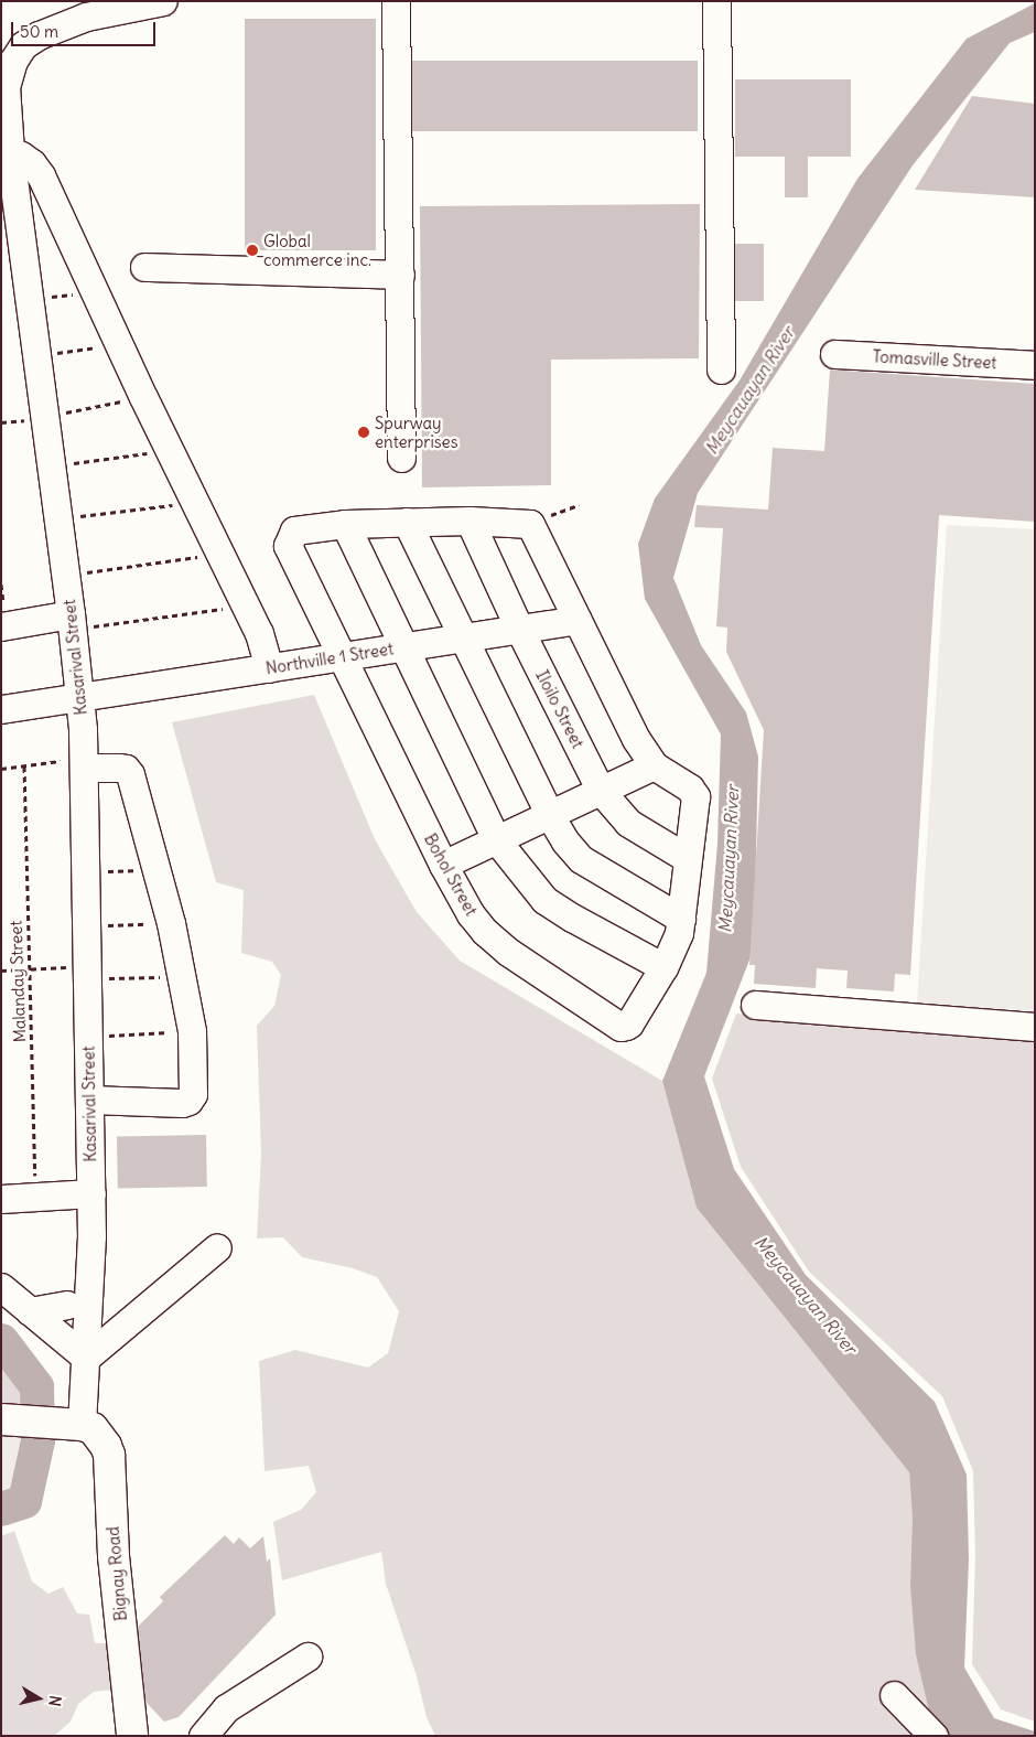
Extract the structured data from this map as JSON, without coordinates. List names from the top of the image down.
{
  "streets": {
    "main road": ["Bignay Road"],
    "street": [
      "Tomasville Street",
      "Kasarival Street",
      "Northville 1 Street",
      "Iloilo Street",
      "Bohol Street"
    ],
    "path": ["Malanday Street"]
  },
  "crossings": [
    ["Kasarival Street", "Northville 1 Street"],
    ["Kasarival Street", "Bignay Road"],
    ["Northville 1 Street", "Iloilo Street"],
    ["Northville 1 Street", "Bohol Street"]
  ],
  "water": ["Meycauayan River"],
  "places": ["Global commerce inc.", "Spurway enterprises"],
  "scale_bar": "50 m",
  "north": "right"
}
